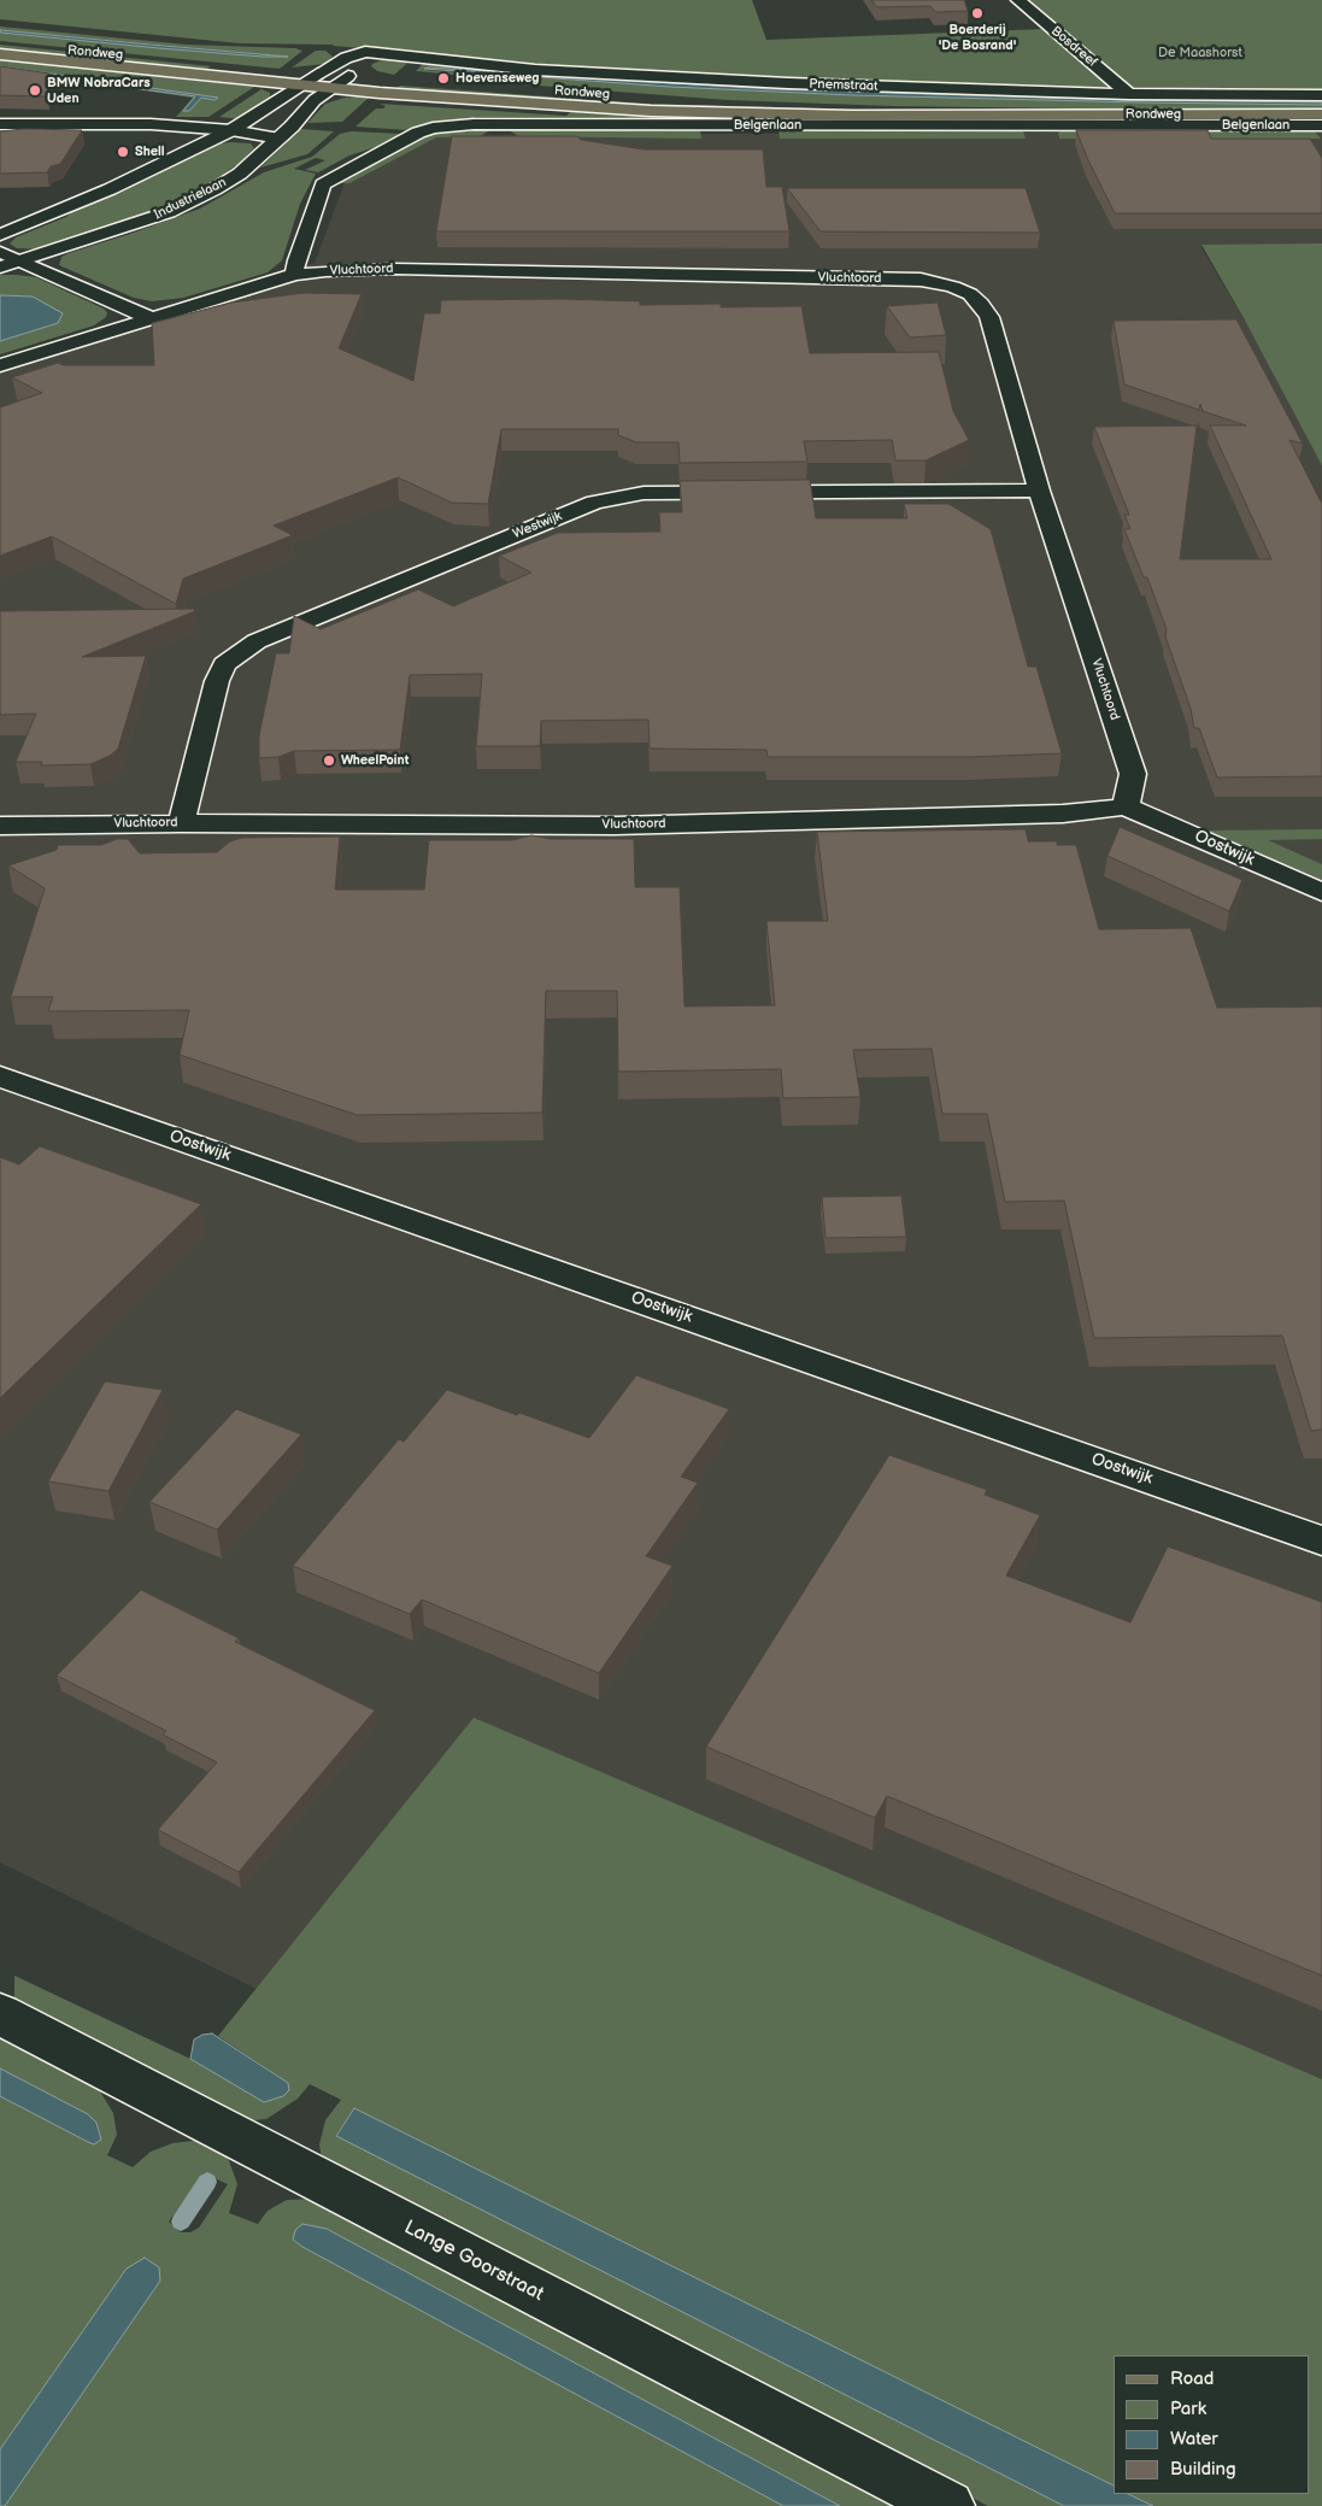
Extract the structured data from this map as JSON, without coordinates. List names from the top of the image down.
{
  "streets": {
    "main road": ["Rondweg"],
    "street": [
      "Bosdreef",
      "Pnemstraat",
      "Belgenlaan",
      "Industrielaan",
      "Vluchtoord",
      "Westwijk",
      "Oostwijk",
      "Lange Goorstraat"
    ]
  },
  "crossings": [
    ["Bosdreef", "Pnemstraat"],
    ["Rondweg", "Pnemstraat"],
    ["Rondweg", "Industrielaan"],
    ["Belgenlaan", "Vluchtoord"],
    ["Vluchtoord", "Westwijk"],
    ["Vluchtoord", "Oostwijk"]
  ],
  "parks": ["De Maashorst"],
  "places": [
    "Boerderij 'De Bosrand'",
    "Hoevenseweg",
    "BMW NobraCars Uden",
    "Shell",
    "WheelPoint"
  ],
  "legend": [
    "Road",
    "Park",
    "Water",
    "Building"
  ]
}
